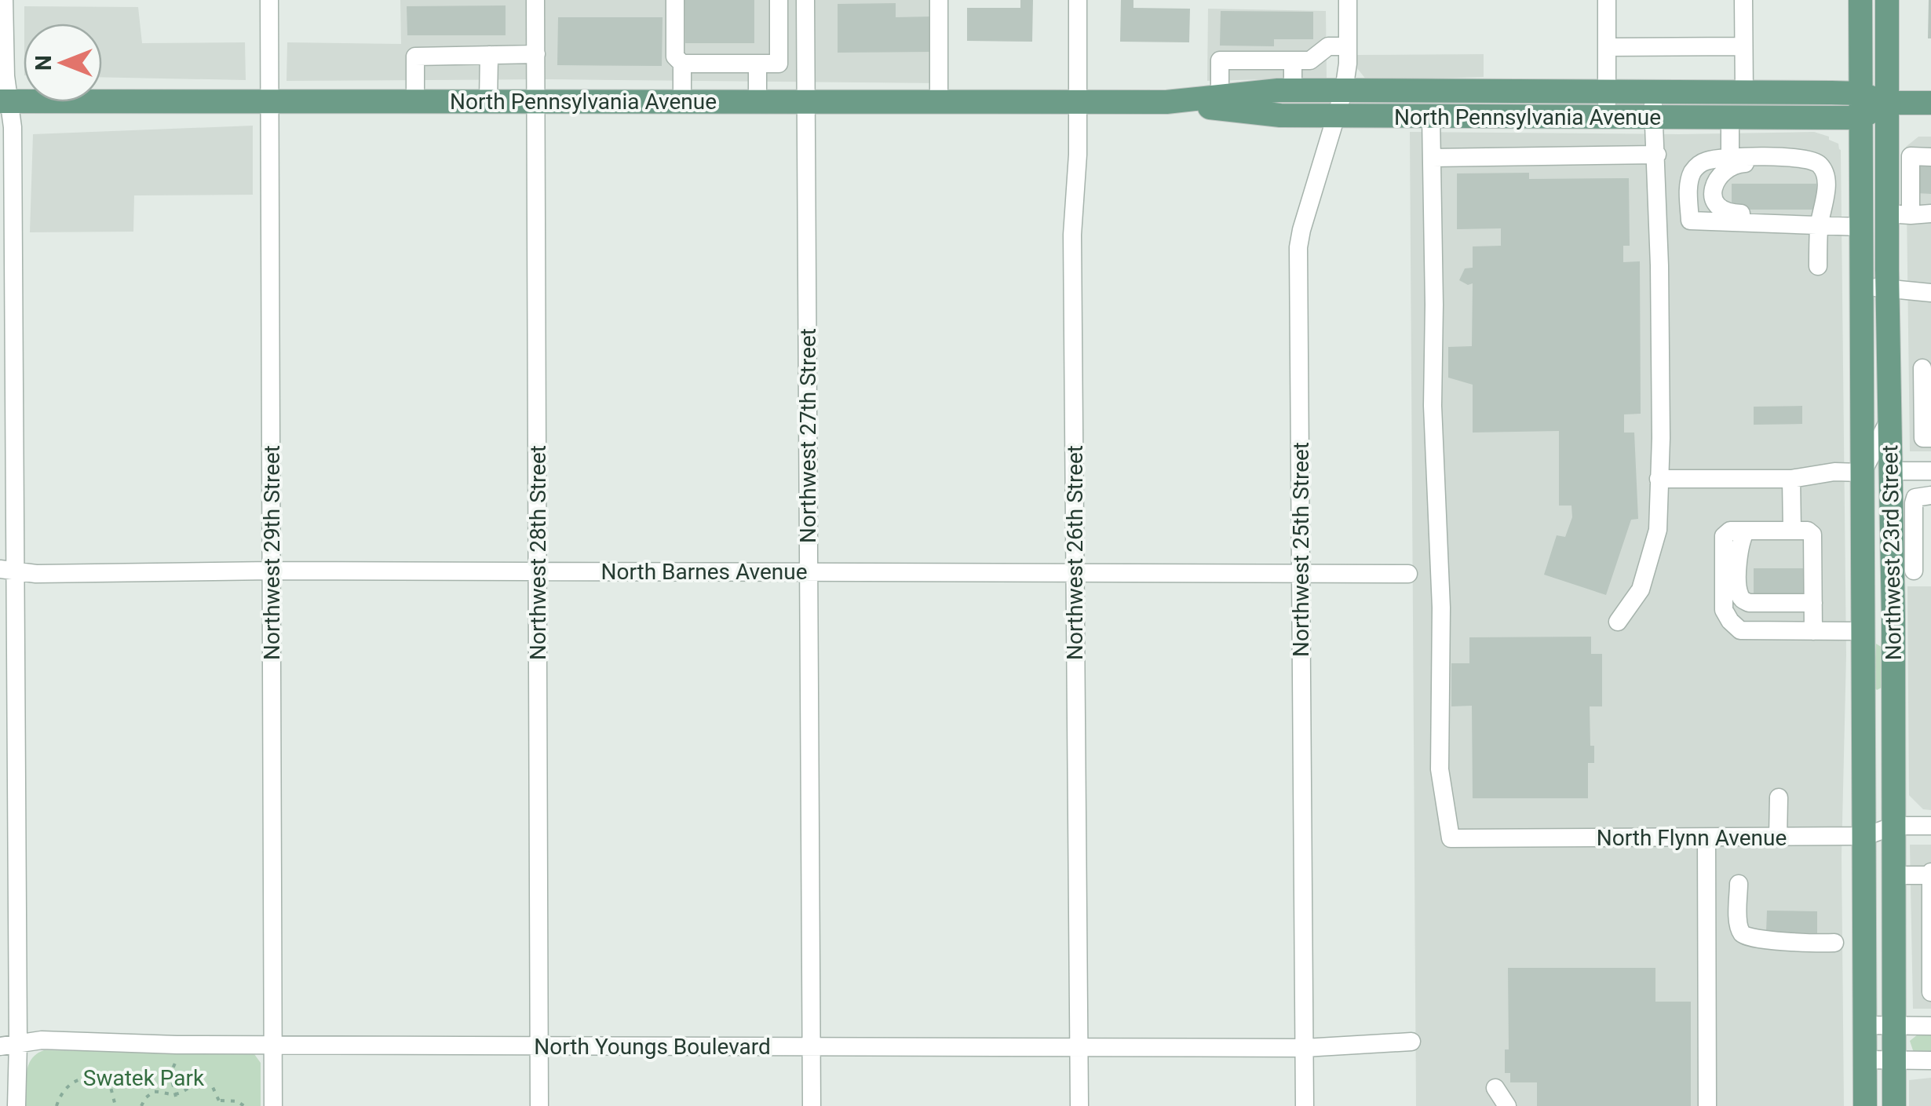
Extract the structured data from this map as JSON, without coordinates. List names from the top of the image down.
{
  "streets": {
    "main road": ["North Pennsylvania Avenue", "Northwest 23rd Street"],
    "street": [
      "Northwest 27th Street",
      "Northwest 25th Street",
      "Northwest 29th Street",
      "Northwest 28th Street",
      "Northwest 26th Street",
      "North Barnes Avenue",
      "North Flynn Avenue",
      "North Youngs Boulevard"
    ]
  },
  "crossings": [
    ["North Pennsylvania Avenue", "Northwest 27th Street"],
    ["North Pennsylvania Avenue", "Northwest 25th Street"],
    ["North Pennsylvania Avenue", "Northwest 29th Street"],
    ["North Pennsylvania Avenue", "Northwest 28th Street"],
    ["North Pennsylvania Avenue", "Northwest 26th Street"],
    ["North Pennsylvania Avenue", "Northwest 23rd Street"],
    ["Northwest 27th Street", "North Barnes Avenue"],
    ["Northwest 27th Street", "North Youngs Boulevard"],
    ["Northwest 25th Street", "North Barnes Avenue"],
    ["Northwest 25th Street", "North Youngs Boulevard"],
    ["Northwest 29th Street", "North Barnes Avenue"],
    ["Northwest 29th Street", "North Youngs Boulevard"],
    ["Northwest 28th Street", "North Barnes Avenue"],
    ["Northwest 28th Street", "North Youngs Boulevard"],
    ["Northwest 26th Street", "North Barnes Avenue"],
    ["Northwest 26th Street", "North Youngs Boulevard"],
    ["Northwest 23rd Street", "North Flynn Avenue"]
  ],
  "parks": ["Swatek Park"],
  "north": "left"
}
